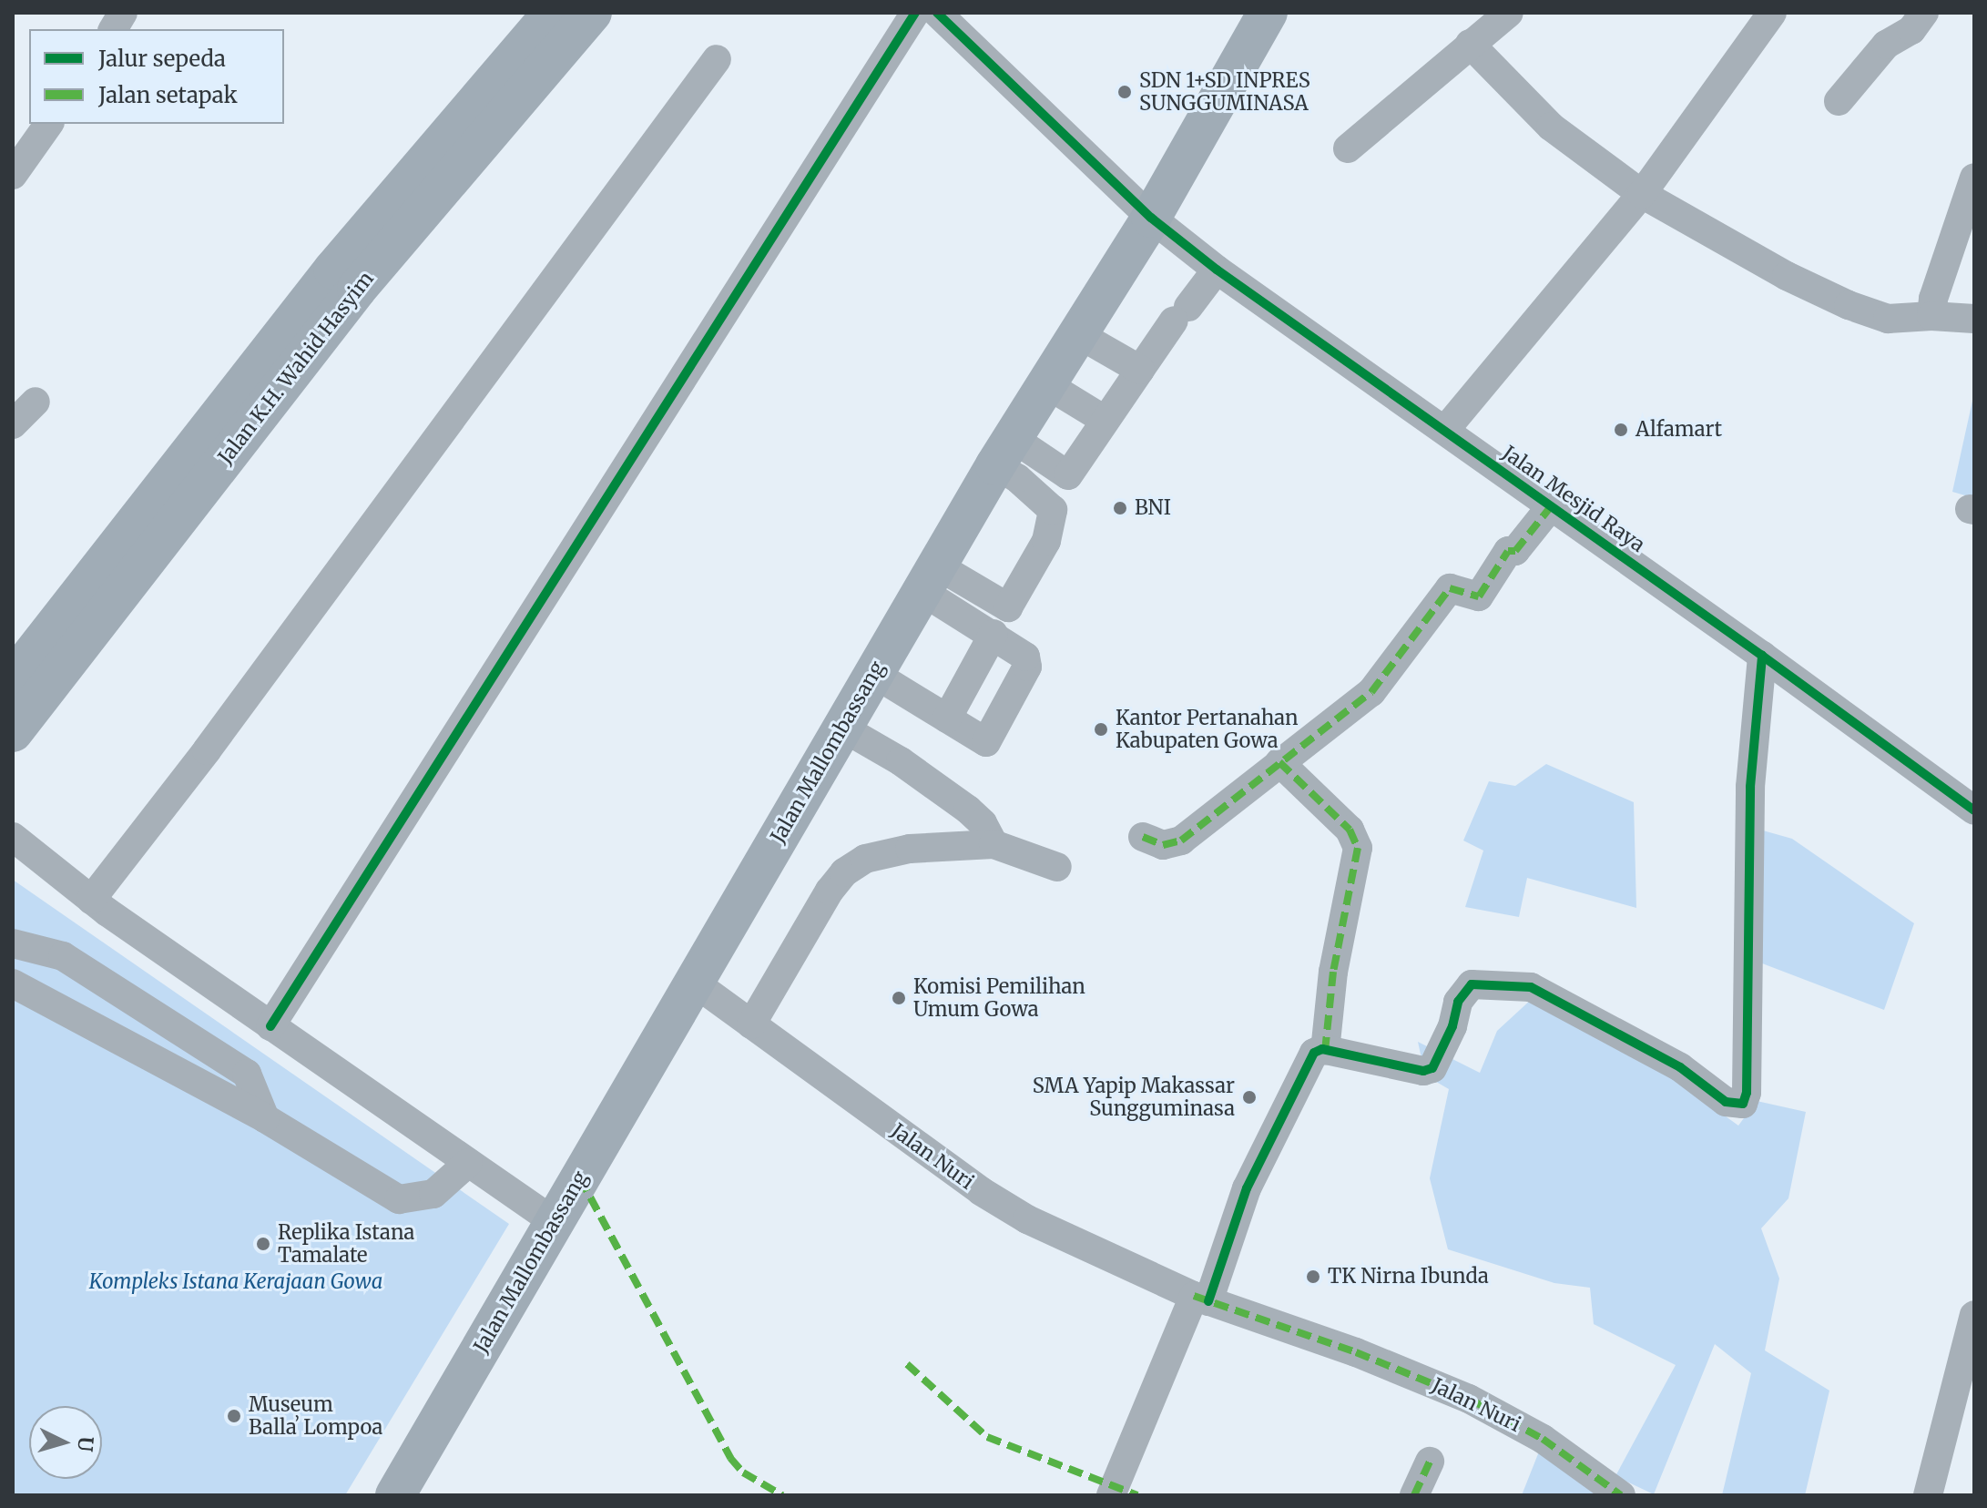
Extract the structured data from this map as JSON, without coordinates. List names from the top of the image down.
{
  "streets": {
    "highway": ["Jalan K.H. Wahid Hasyim", "Jalan Mallombassang"],
    "street": ["Jalan Mesjid Raya", "Jalan Nuri"]
  },
  "crossings": [
    ["Jalan Mesjid Raya", "Jalan Mallombassang"],
    ["Jalan Mallombassang", "Jalan Nuri"]
  ],
  "parks": ["Kompleks Istana Kerajaan Gowa"],
  "places": [
    "SDN 1+SD INPRES SUNGGUMINASA",
    "Alfamart",
    "BNI",
    "Kantor Pertanahan Kabupaten Gowa",
    "Komisi Pemilihan Umum Gowa",
    "SMA Yapip Makassar Sungguminasa",
    "Replika Istana Tamalate",
    "TK Nirna Ibunda",
    "Museum Ballaʼ Lompoa"
  ],
  "legend": ["Jalur sepeda", "Jalan setapak"],
  "north": "right"
}
